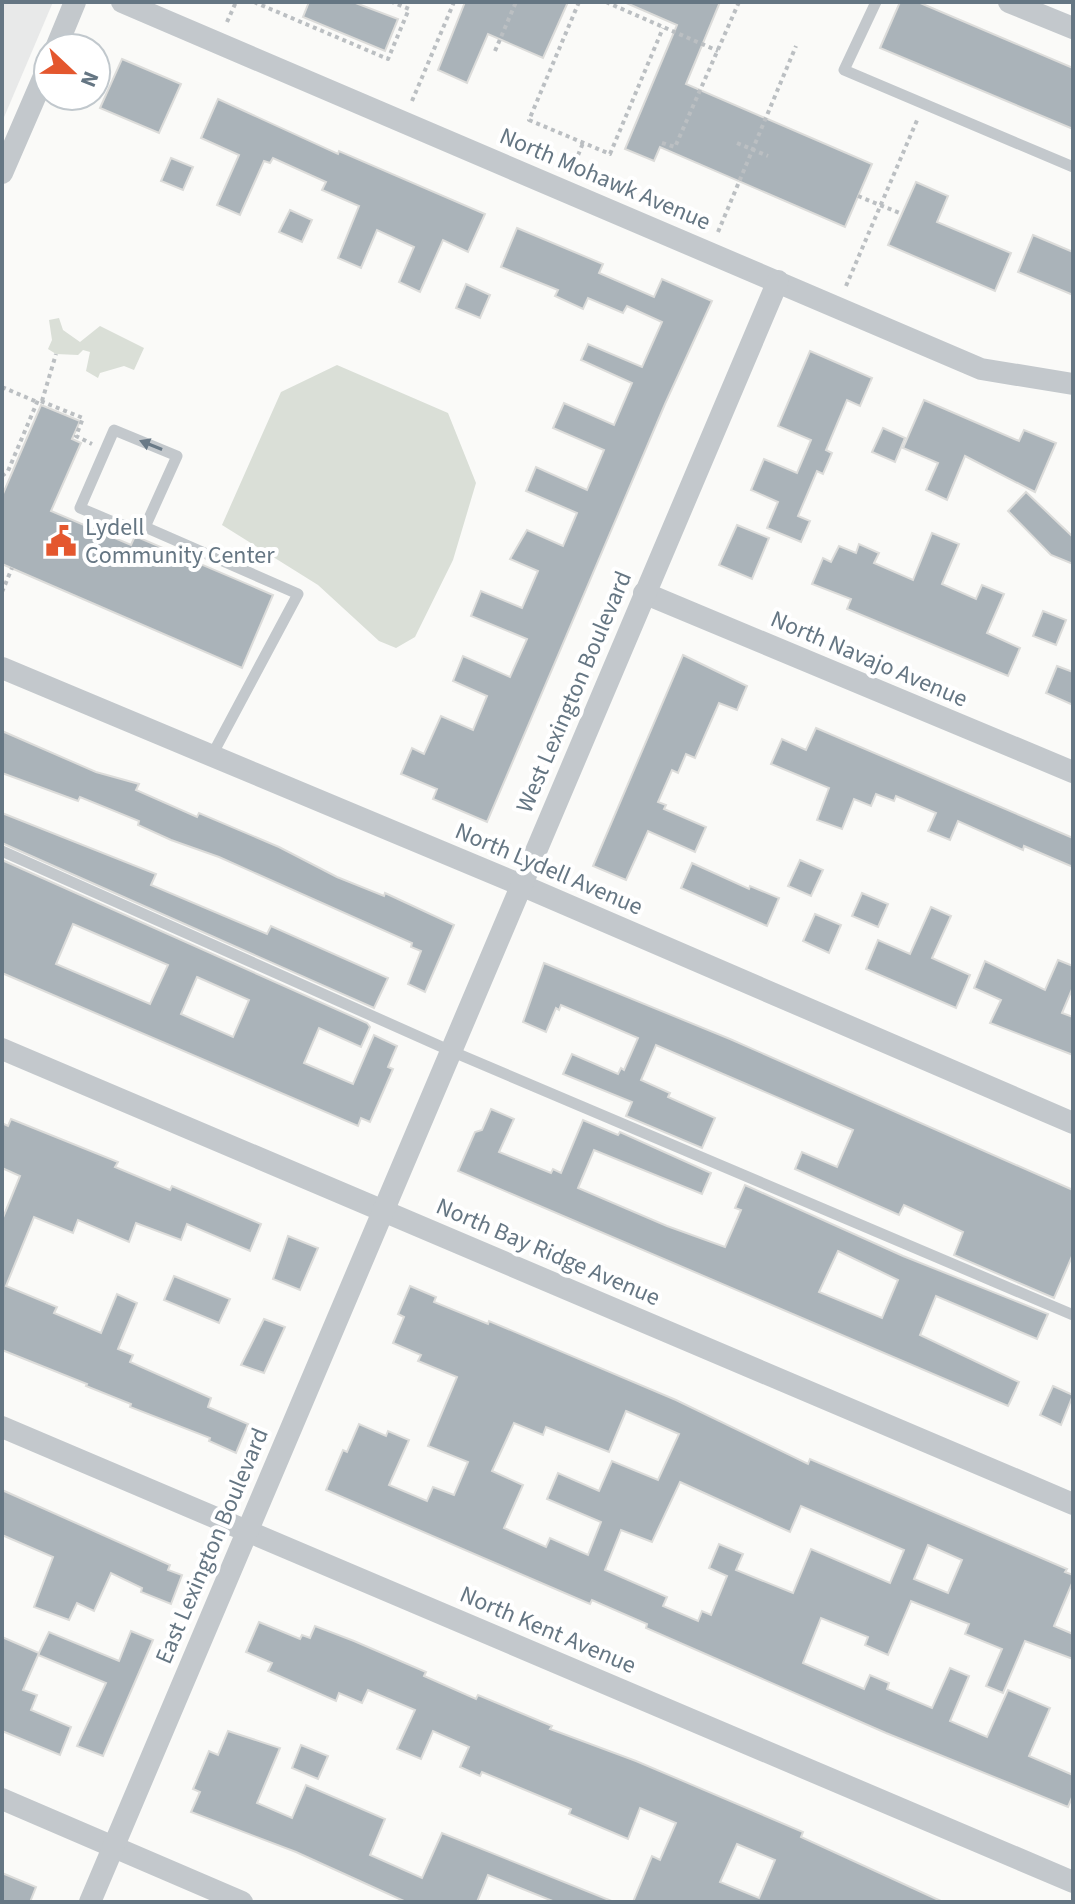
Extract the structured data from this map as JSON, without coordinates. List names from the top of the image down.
{
  "streets": {
    "street": [
      "North Mohawk Avenue",
      "North Navajo Avenue",
      "West Lexington Boulevard",
      "North Lydell Avenue",
      "North Bay Ridge Avenue",
      "East Lexington Boulevard",
      "North Kent Avenue"
    ]
  },
  "crossings": [
    ["North Mohawk Avenue", "West Lexington Boulevard"],
    ["North Navajo Avenue", "West Lexington Boulevard"],
    ["West Lexington Boulevard", "North Lydell Avenue"],
    ["West Lexington Boulevard", "North Bay Ridge Avenue"],
    ["West Lexington Boulevard", "East Lexington Boulevard"],
    ["North Bay Ridge Avenue", "East Lexington Boulevard"],
    ["East Lexington Boulevard", "North Kent Avenue"]
  ],
  "places": {
    "public building": ["Lydell Community Center"]
  },
  "north": "right"
}
